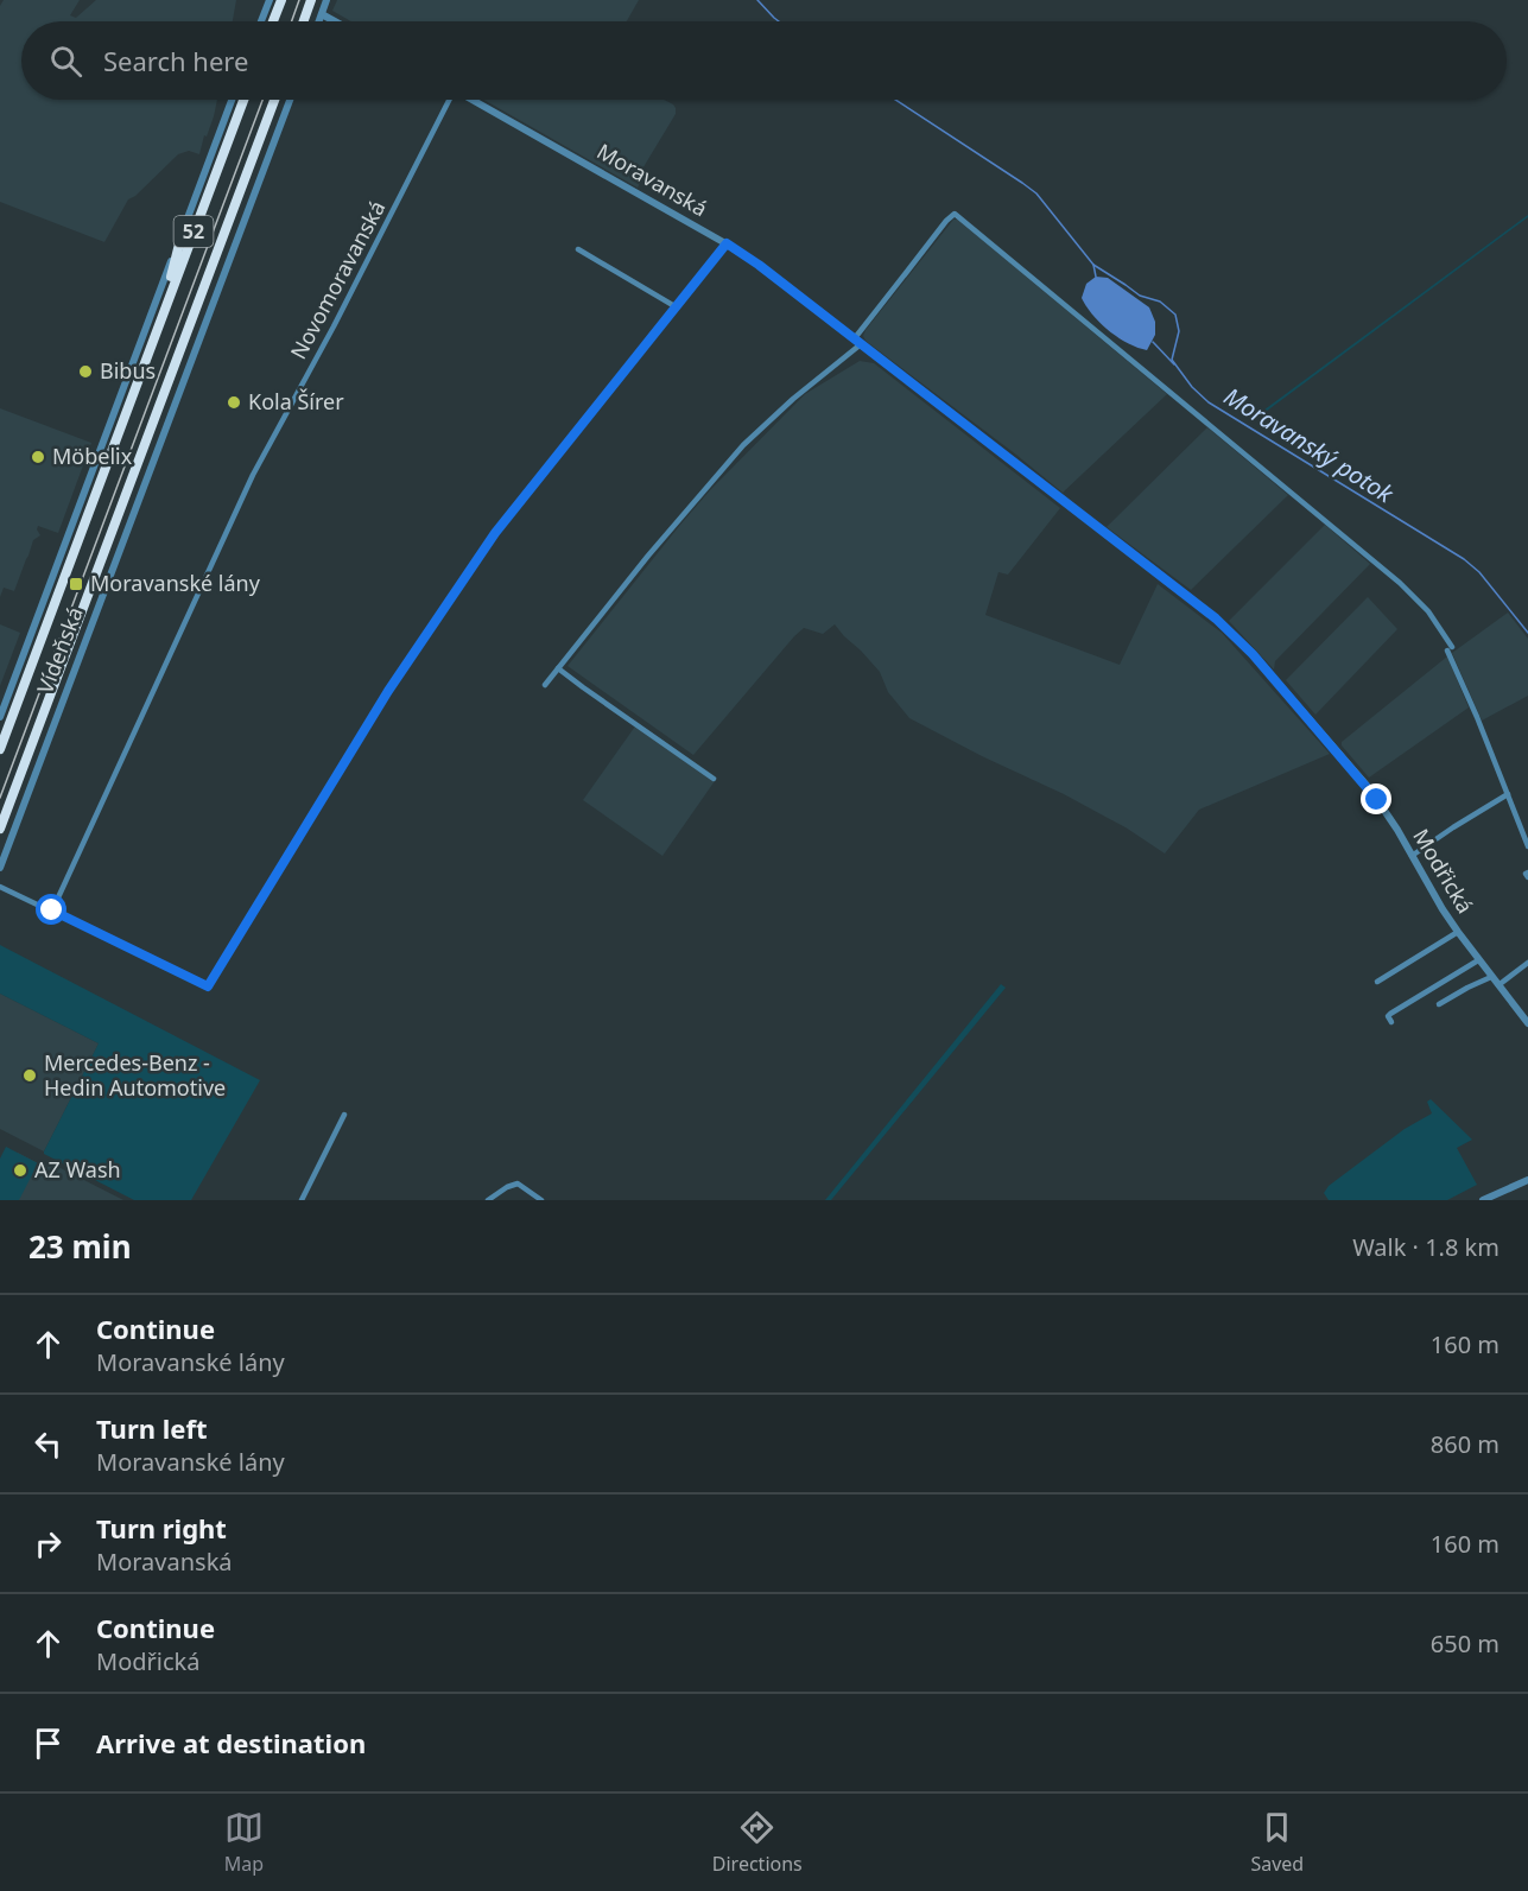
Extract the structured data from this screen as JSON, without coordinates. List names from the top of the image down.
{
  "streets": {
    "highway": ["52", "Vídeňská"],
    "street": ["Moravanská", "Novomoravanská", "Modřická"]
  },
  "crossings": [
    ["Moravanská", "Modřická"]
  ],
  "water": ["Moravanský potok"],
  "places": {
    "other": [
      "Bibus",
      "Kola Šírer",
      "Möbelix",
      "Mercedes-Benz - Hedin Automotive",
      "AZ Wash"
    ],
    "transit": ["Moravanské lány"]
  },
  "page": {
    "search": "Search here",
    "heading": ["23 min", "Walk · 1.8 km"],
    "list": [
      ["Continue", "Moravanské lány", "160 m"],
      ["Turn left", "Moravanské lány", "860 m"],
      ["Turn right", "Moravanská", "160 m"],
      ["Continue", "Modřická", "650 m"],
      "Arrive at destination"
    ],
    "nav": ["Map", "Directions", "Saved"]
  }
}
